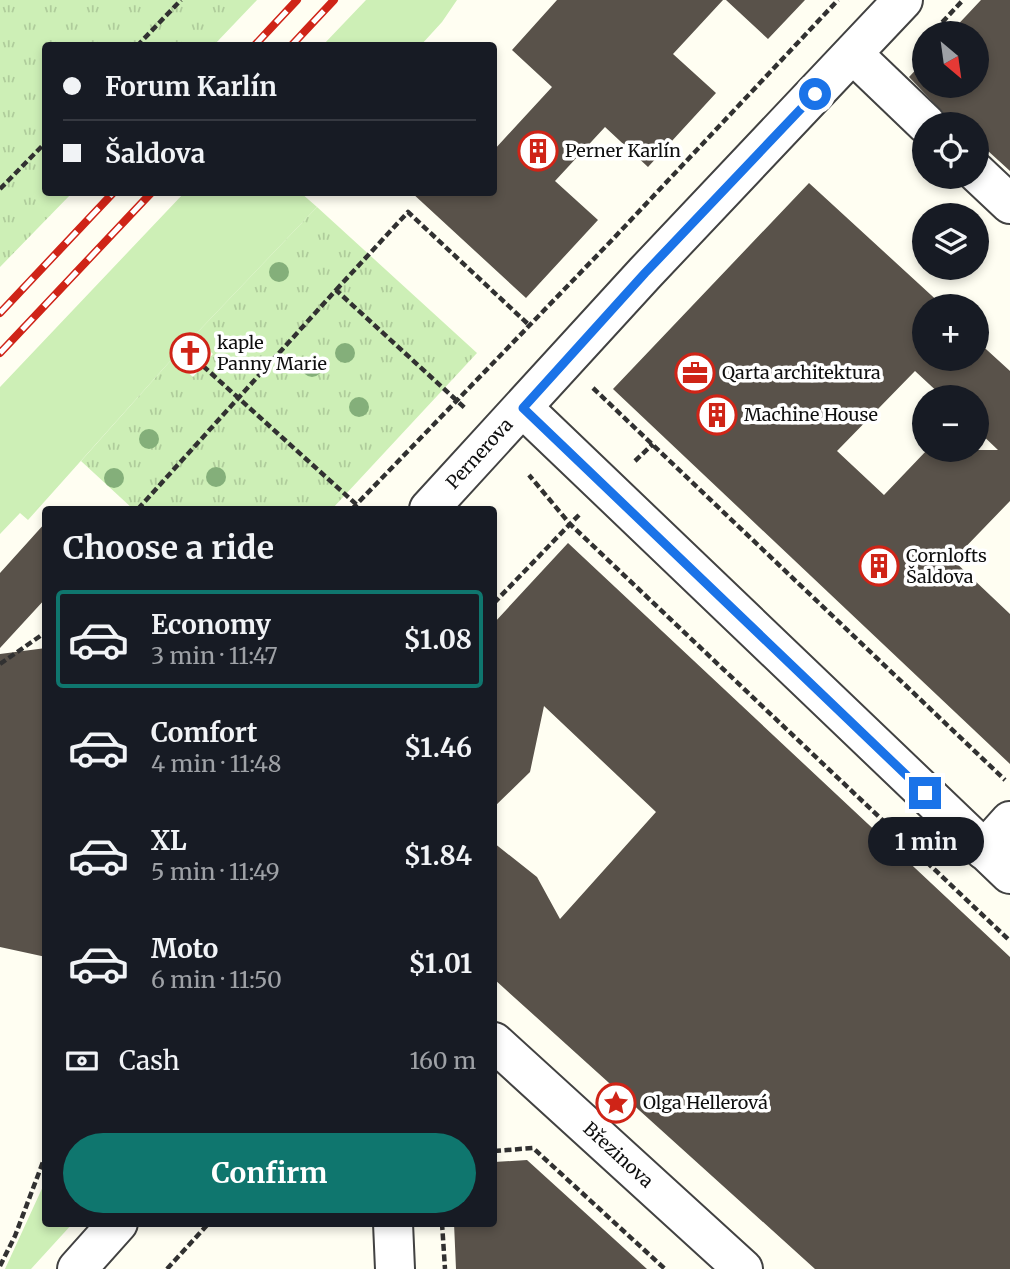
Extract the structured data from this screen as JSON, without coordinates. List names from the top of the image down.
{
  "streets": {
    "street": ["Pernerova", "Březinova"]
  },
  "places": {
    "building": ["Perner Karlín", "Machine House", "Cornlofts Šaldova"],
    "church": ["kaple Panny Marie"],
    "office": ["Qarta architektura"],
    "place": ["Olga Hellerová"]
  },
  "north": "bottom right",
  "page": {
    "map_buttons": ["+", "−"],
    "banner": ["Forum Karlín", "Šaldova"],
    "heading": "Choose a ride",
    "list": [
      {
        "name": "Economy",
        "note": "3 min · 11:47",
        "value": "$1.08"
      },
      {
        "name": "Comfort",
        "note": "4 min · 11:48",
        "value": "$1.46"
      },
      {
        "name": "XL",
        "note": "5 min · 11:49",
        "value": "$1.84"
      },
      {
        "name": "Moto",
        "note": "6 min · 11:50",
        "value": "$1.01"
      }
    ],
    "bubble": "1 min",
    "pay": ["Cash", "160 m"],
    "buttons": "Confirm"
  }
}
